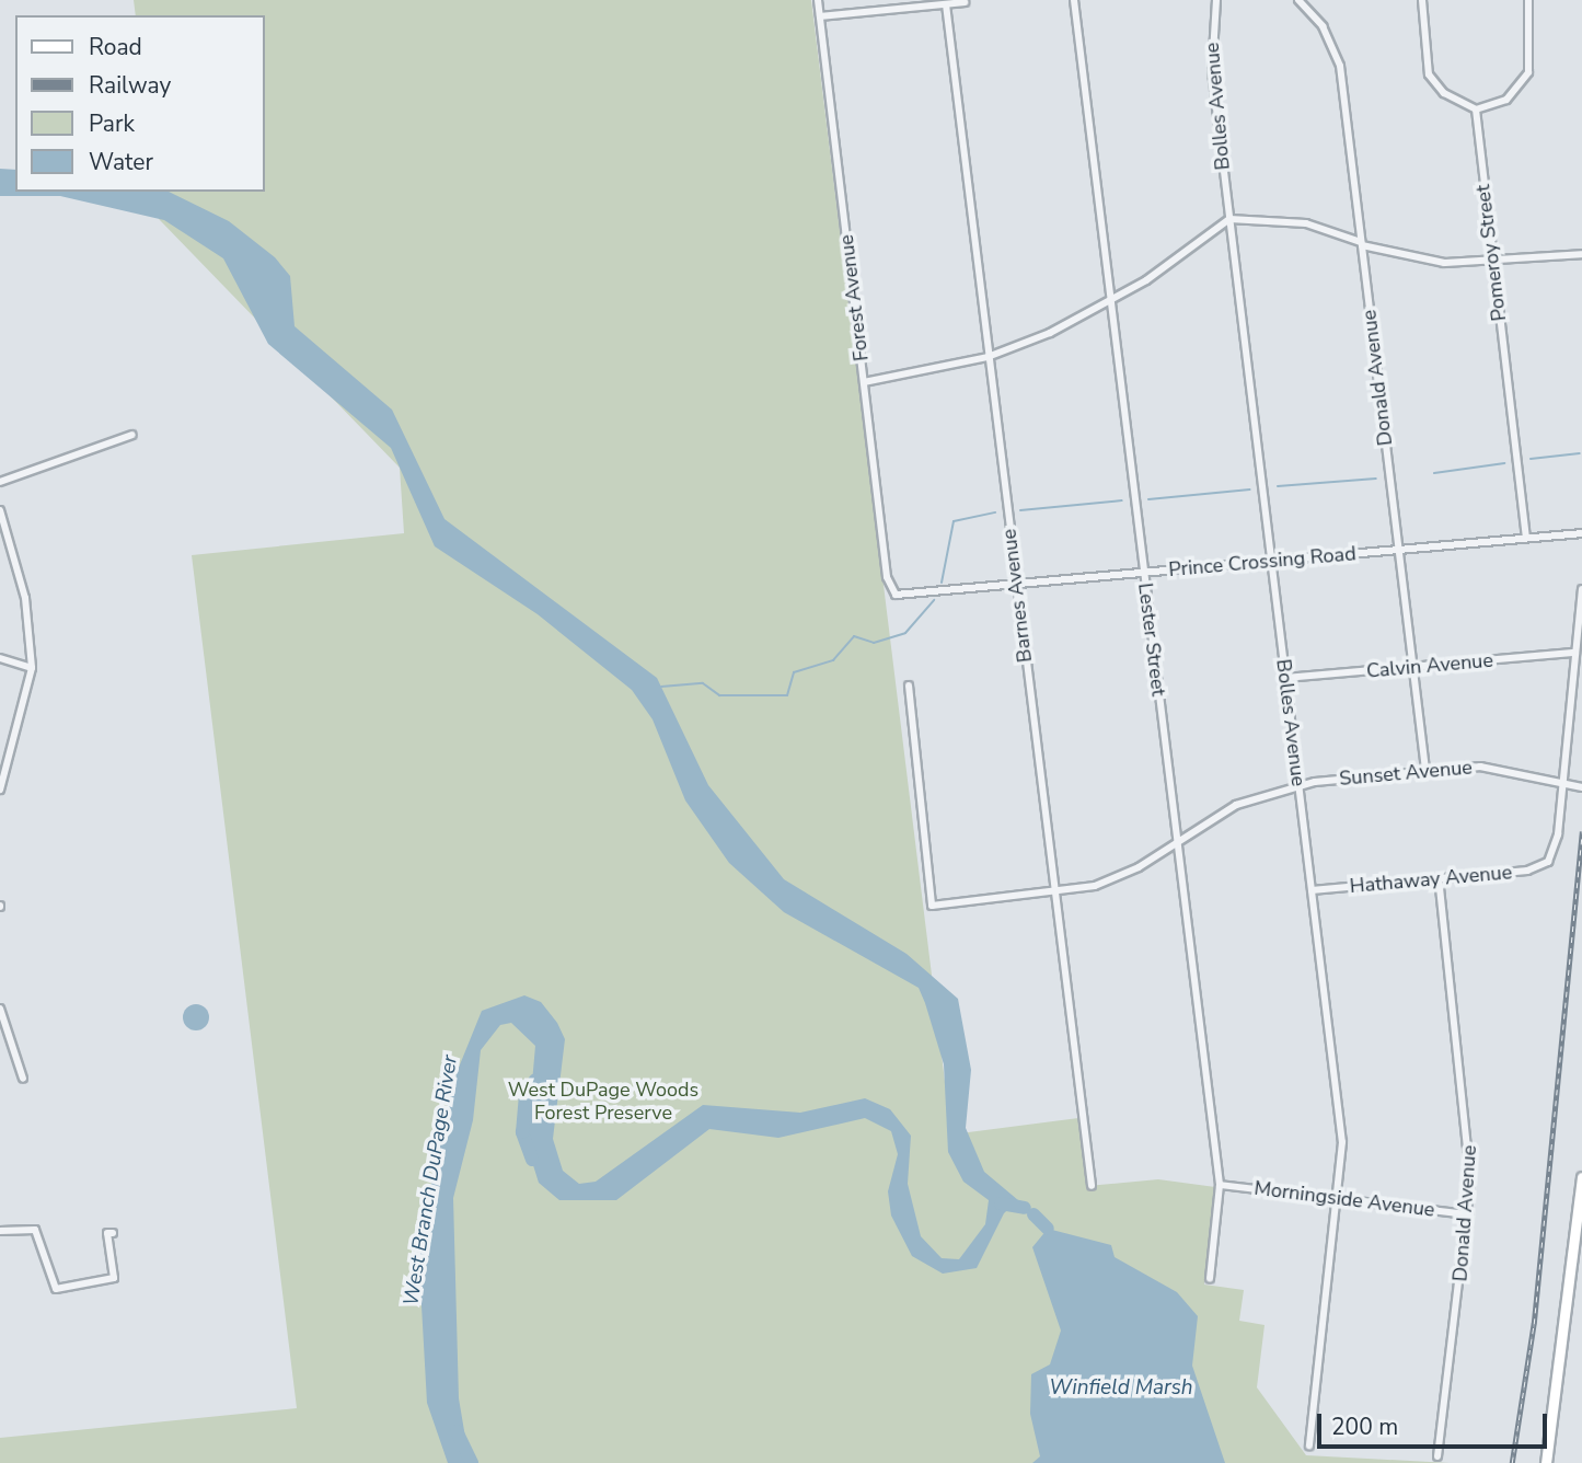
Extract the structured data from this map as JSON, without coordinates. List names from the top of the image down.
{
  "streets": {
    "street": [
      "Bolles Avenue",
      "Pomeroy Street",
      "Forest Avenue",
      "Donald Avenue",
      "Prince Crossing Road",
      "Barnes Avenue",
      "Lester Street",
      "Calvin Avenue",
      "Sunset Avenue",
      "Hathaway Avenue",
      "Morningside Avenue"
    ]
  },
  "crossings": [
    ["Bolles Avenue", "Prince Crossing Road"],
    ["Bolles Avenue", "Calvin Avenue"],
    ["Bolles Avenue", "Sunset Avenue"],
    ["Bolles Avenue", "Hathaway Avenue"],
    ["Bolles Avenue", "Morningside Avenue"],
    ["Pomeroy Street", "Prince Crossing Road"],
    ["Forest Avenue", "Prince Crossing Road"],
    ["Donald Avenue", "Prince Crossing Road"],
    ["Donald Avenue", "Calvin Avenue"],
    ["Donald Avenue", "Sunset Avenue"],
    ["Donald Avenue", "Hathaway Avenue"],
    ["Donald Avenue", "Morningside Avenue"],
    ["Prince Crossing Road", "Barnes Avenue"],
    ["Prince Crossing Road", "Lester Street"],
    ["Barnes Avenue", "Sunset Avenue"],
    ["Lester Street", "Sunset Avenue"],
    ["Lester Street", "Morningside Avenue"],
    ["Sunset Avenue", "Hathaway Avenue"]
  ],
  "water": ["West Branch DuPage River", "Winfield Marsh"],
  "parks": ["West DuPage Woods Forest Preserve"],
  "legend": [
    "Road",
    "Railway",
    "Park",
    "Water"
  ],
  "scale_bar": "200 m"
}
